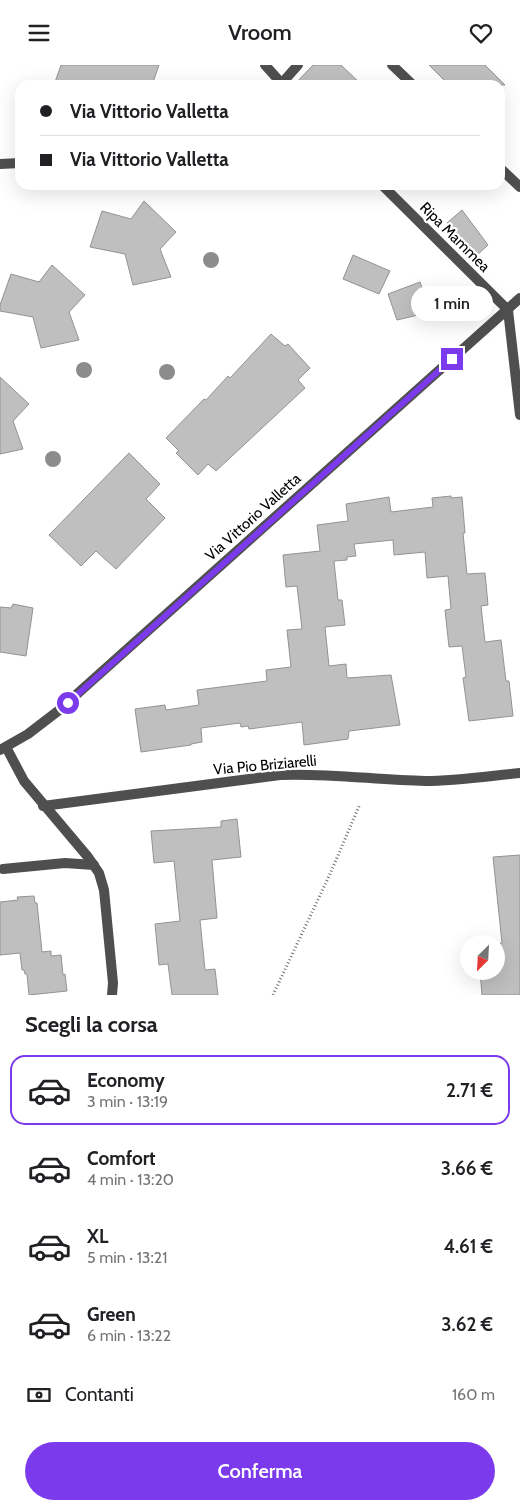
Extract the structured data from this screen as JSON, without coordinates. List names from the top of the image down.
{
  "streets": {
    "street": ["Ripa Mammea", "Via Vittorio Valletta", "Via Pio Briziarelli"]
  },
  "crossings": [
    ["Ripa Mammea", "Via Vittorio Valletta"]
  ],
  "north": "bottom left",
  "page": {
    "header": "Vroom",
    "banner": ["Via Vittorio Valletta", "Via Vittorio Valletta"],
    "bubble": "1 min",
    "heading": "Scegli la corsa",
    "list": [
      {
        "name": "Economy",
        "note": "3 min · 13:19",
        "value": "2.71 €"
      },
      {
        "name": "Comfort",
        "note": "4 min · 13:20",
        "value": "3.66 €"
      },
      {
        "name": "XL",
        "note": "5 min · 13:21",
        "value": "4.61 €"
      },
      {
        "name": "Green",
        "note": "6 min · 13:22",
        "value": "3.62 €"
      }
    ],
    "pay": ["Contanti", "160 m"],
    "buttons": "Conferma"
  }
}
